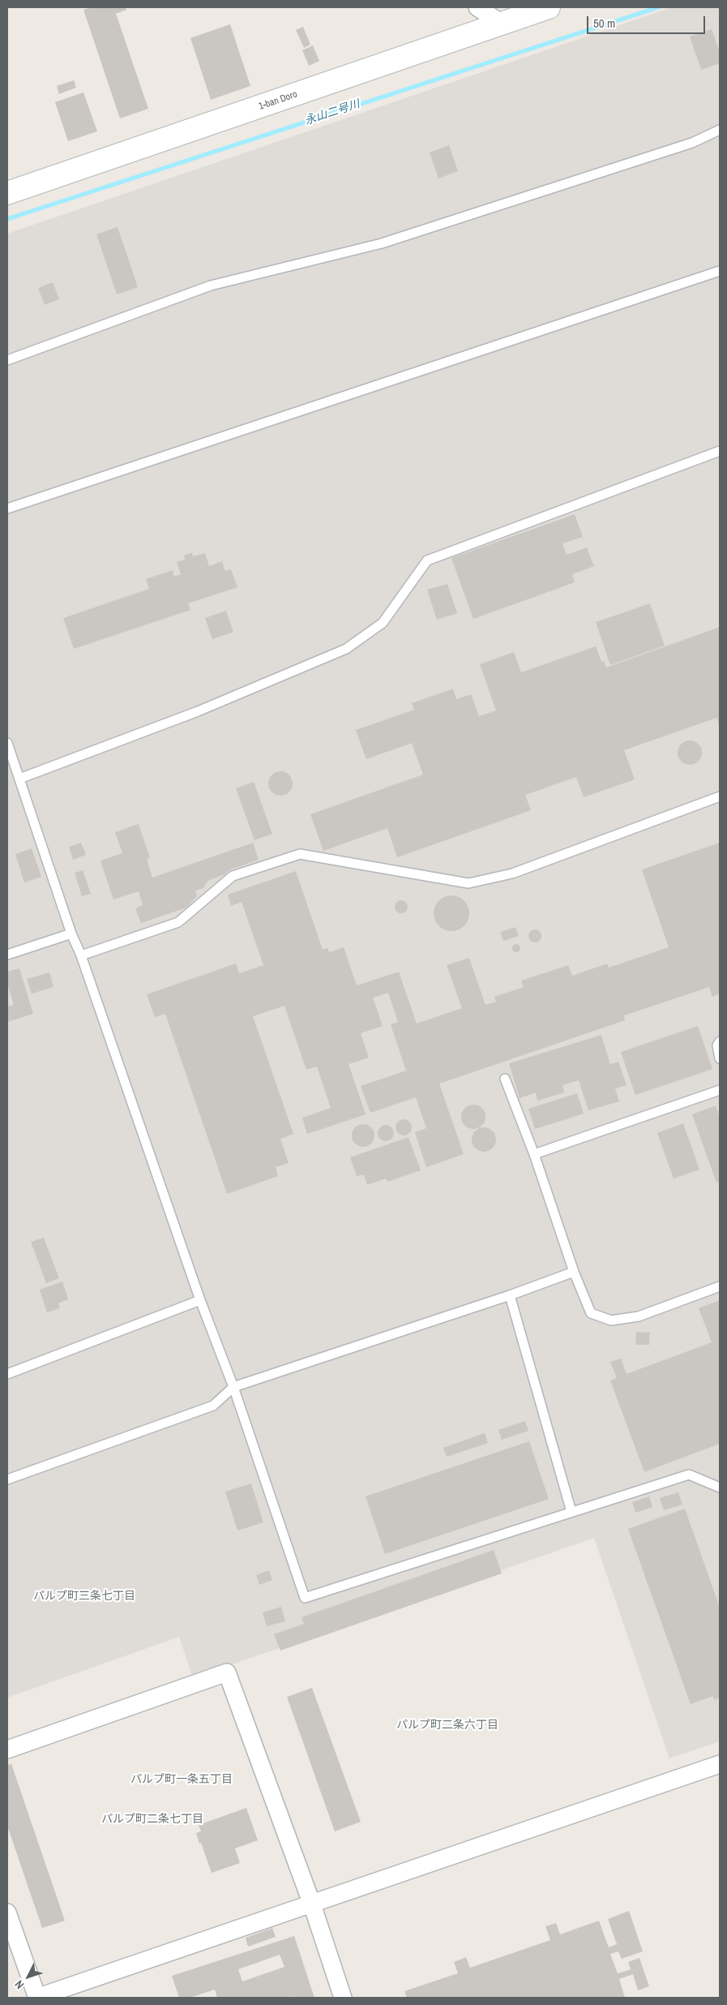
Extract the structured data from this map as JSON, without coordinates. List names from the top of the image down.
{
  "streets": {
    "street": ["1-ban Doro"]
  },
  "districts": [
    "パルプ町三条七丁目",
    "パルプ町二条六丁目",
    "パルプ町一条五丁目",
    "パルプ町二条七丁目"
  ],
  "water": ["永山二号川"],
  "scale_bar": "50 m",
  "north": "bottom left"
}
